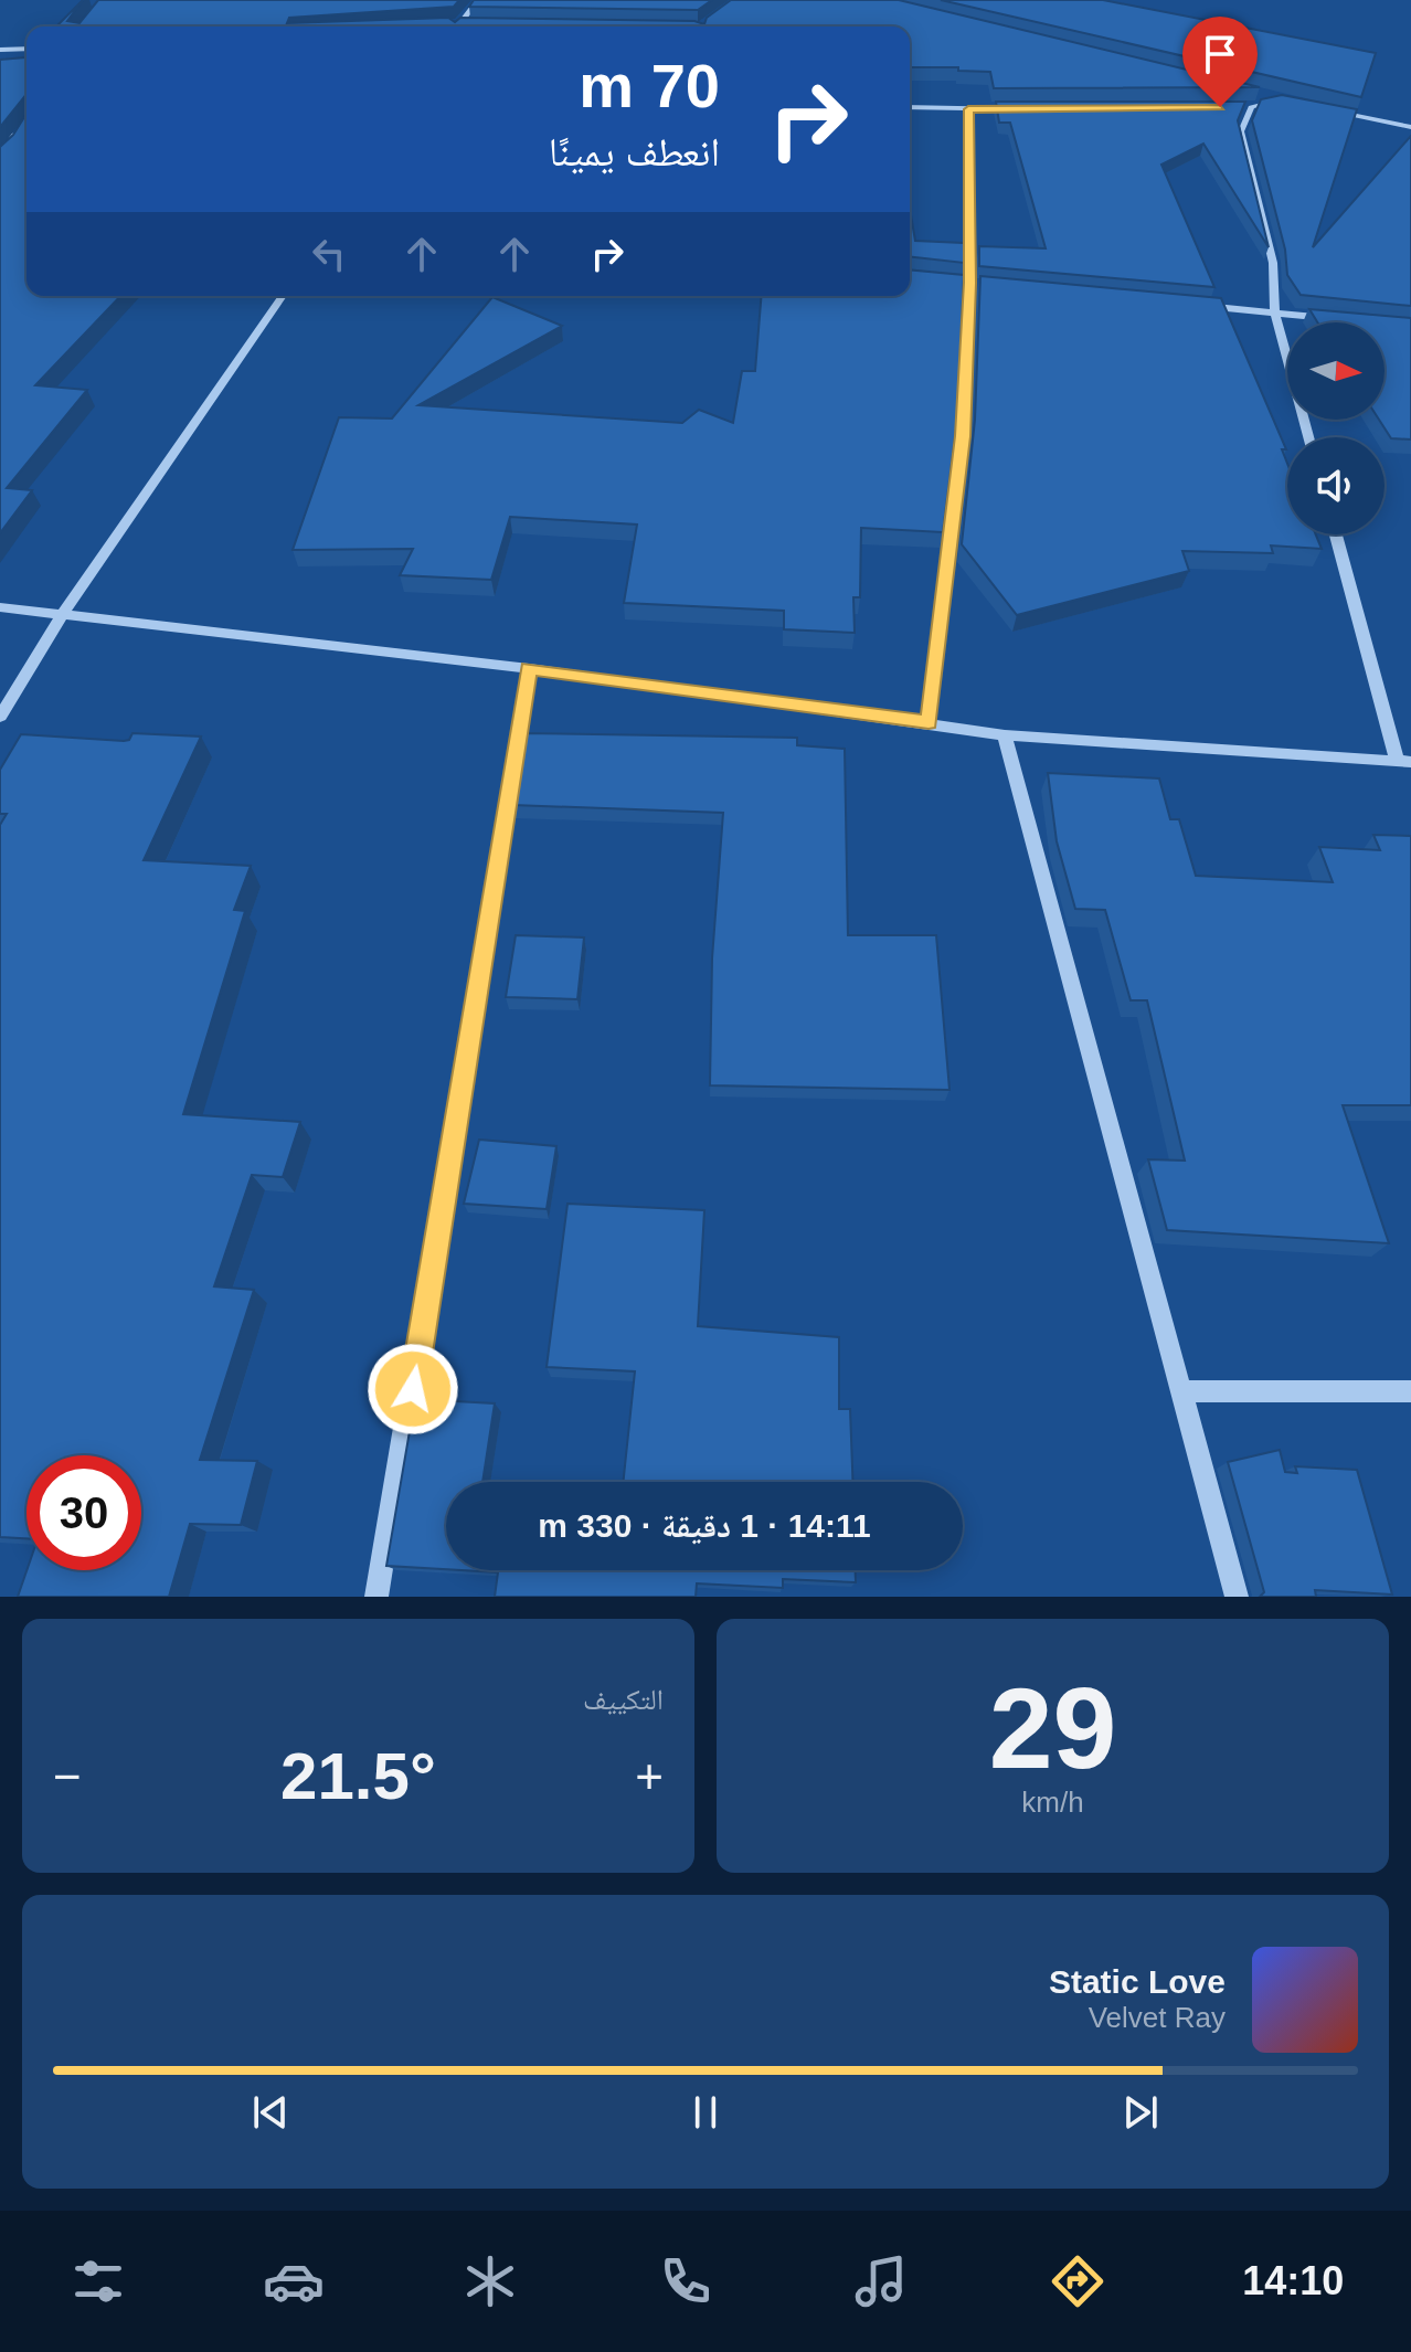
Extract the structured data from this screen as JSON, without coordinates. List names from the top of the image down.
{
  "north": "right",
  "page": {
    "turn": ["70 m", "انعطف يمينًا"],
    "limit": "30",
    "trip": "14:11 · 1 دقيقة · 330 m",
    "tile": [
      ["29", "km/h"],
      "التكييف"
    ],
    "heat": ["−", "21.5°", "+"],
    "song": ["Static Love", "Velvet Ray"],
    "tabs": "14:10"
  }
}
